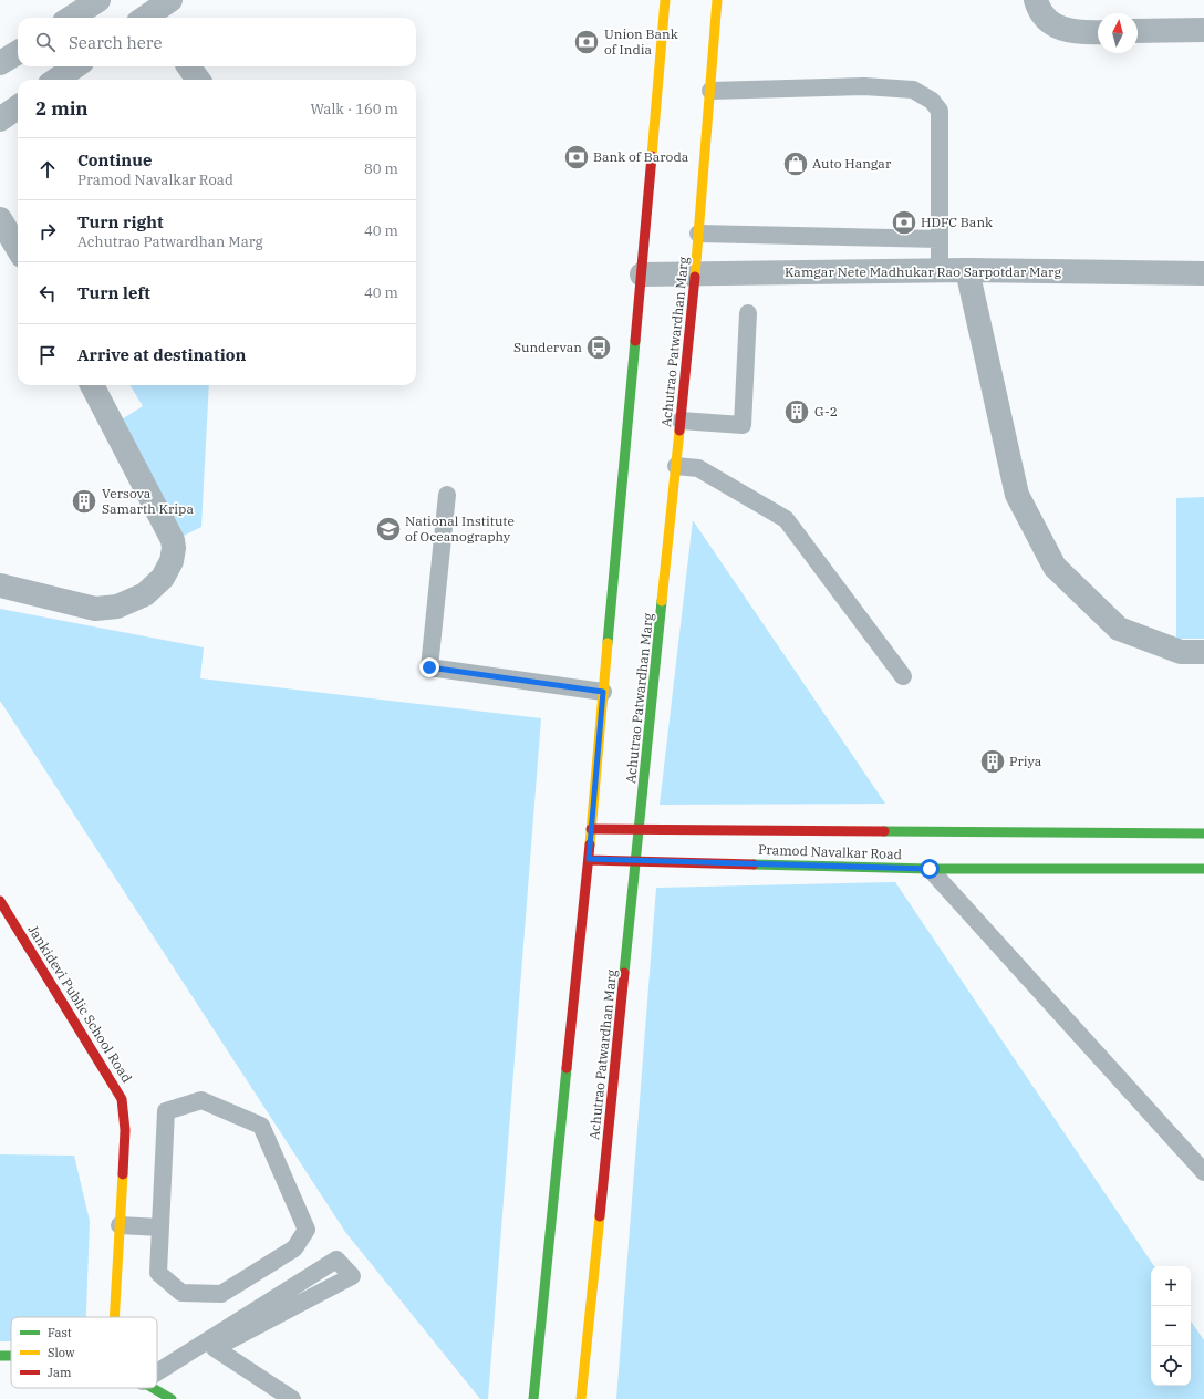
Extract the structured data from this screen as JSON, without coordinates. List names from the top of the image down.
{
  "streets": {
    "main road": ["Achutrao Patwardhan Marg", "Pramod Navalkar Road", "Jankidevi Public School Road"],
    "street": ["Kamgar Nete Madhukar Rao Sarpotdar Marg"]
  },
  "crossings": [
    ["Kamgar Nete Madhukar Rao Sarpotdar Marg", "Achutrao Patwardhan Marg"],
    ["Achutrao Patwardhan Marg", "Pramod Navalkar Road"]
  ],
  "places": {
    "bank": ["Union Bank of India", "Bank of Baroda", "HDFC Bank"],
    "shop": ["Auto Hangar"],
    "bus stop": ["Sundervan"],
    "building": ["G-2", "Versova Samarth Kripa", "Priya"],
    "school or university": ["National Institute of Oceanography"]
  },
  "legend": ["Fast", "Slow", "Jam"],
  "north": "top",
  "page": {
    "search": "Search here",
    "heading": ["2 min", "Walk · 160 m"],
    "list": [
      ["Continue", "Pramod Navalkar Road", "80 m"],
      ["Turn right", "Achutrao Patwardhan Marg", "40 m"],
      ["Turn left", "40 m"],
      "Arrive at destination"
    ],
    "map_buttons": ["+", "−"]
  }
}
